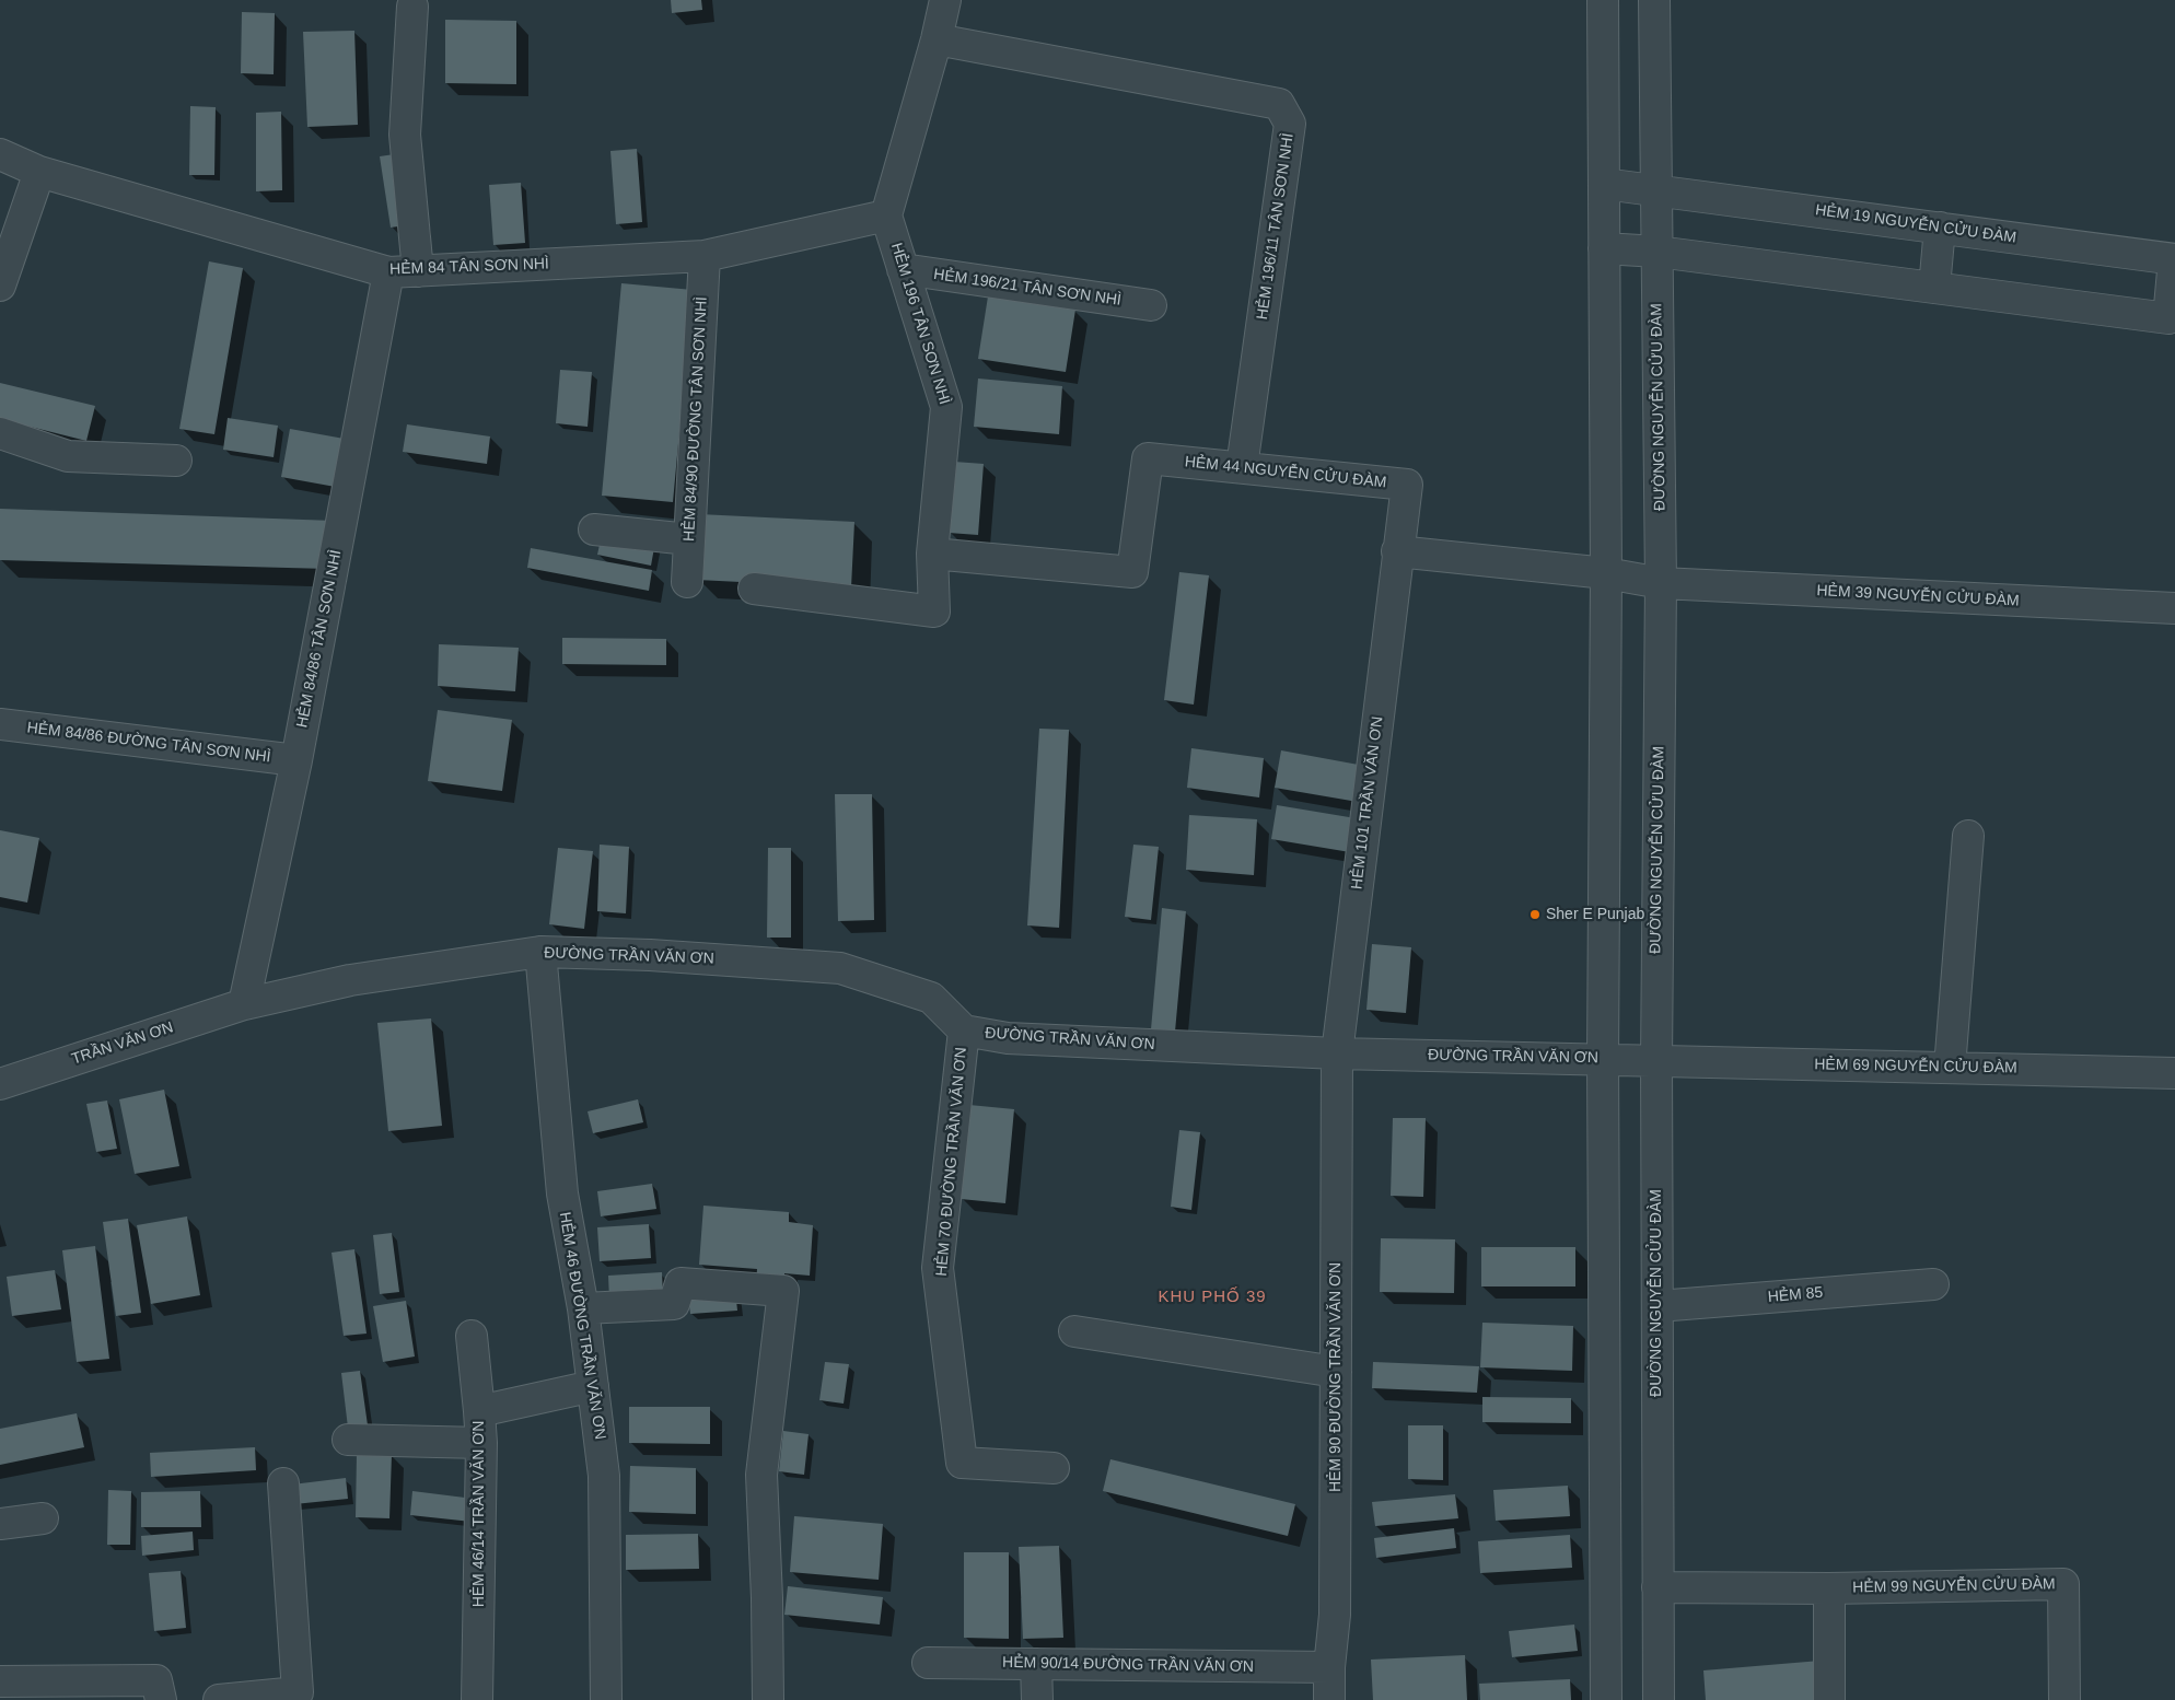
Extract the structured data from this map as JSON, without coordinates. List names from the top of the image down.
{
  "streets": {
    "street": [
      "HẺM 19 NGUYỄN CỬU ĐÀM",
      "HẺM 196/11 TÂN SƠN NHÌ",
      "HẺM 84 TÂN SƠN NHÌ",
      "HẺM 196/21 TÂN SƠN NHÌ",
      "HẺM 196 TÂN SƠN NHÌ",
      "ĐƯỜNG NGUYỄN CỬU ĐÀM",
      "HẺM 84/90 ĐƯỜNG TÂN SƠN NHÌ",
      "HẺM 44 NGUYỄN CỬU ĐÀM",
      "HẺM 39 NGUYỄN CỬU ĐÀM",
      "HẺM 84/86 TÂN SƠN NHÌ",
      "HẺM 84/86 ĐƯỜNG TÂN SƠN NHÌ",
      "HẺM 101 TRẦN VĂN ƠN",
      "ĐƯỜNG TRẦN VĂN ƠN",
      "TRẦN VĂN ƠN",
      "HẺM 69 NGUYỄN CỬU ĐÀM",
      "HẺM 70 ĐƯỜNG TRẦN VĂN ƠN",
      "HẺM 85",
      "HẺM 46 ĐƯỜNG TRẦN VĂN ƠN",
      "HẺM 90 ĐƯỜNG TRẦN VĂN ƠN",
      "HẺM 46/14 TRẦN VĂN ƠN",
      "HẺM 99 NGUYỄN CỬU ĐÀM",
      "HẺM 90/14 ĐƯỜNG TRẦN VĂN ƠN"
    ]
  },
  "crossings": [
    ["HẺM 19 NGUYỄN CỬU ĐÀM", "ĐƯỜNG NGUYỄN CỬU ĐÀM"],
    ["HẺM 196/11 TÂN SƠN NHÌ", "HẺM 44 NGUYỄN CỬU ĐÀM"],
    ["HẺM 84 TÂN SƠN NHÌ", "HẺM 196 TÂN SƠN NHÌ"],
    ["HẺM 84 TÂN SƠN NHÌ", "HẺM 84/90 ĐƯỜNG TÂN SƠN NHÌ"],
    ["HẺM 84 TÂN SƠN NHÌ", "HẺM 84/86 TÂN SƠN NHÌ"],
    ["HẺM 196/21 TÂN SƠN NHÌ", "HẺM 196 TÂN SƠN NHÌ"],
    ["HẺM 196 TÂN SƠN NHÌ", "HẺM 44 NGUYỄN CỬU ĐÀM"],
    ["ĐƯỜNG NGUYỄN CỬU ĐÀM", "HẺM 39 NGUYỄN CỬU ĐÀM"],
    ["ĐƯỜNG NGUYỄN CỬU ĐÀM", "ĐƯỜNG TRẦN VĂN ƠN"],
    ["ĐƯỜNG NGUYỄN CỬU ĐÀM", "HẺM 69 NGUYỄN CỬU ĐÀM"],
    ["ĐƯỜNG NGUYỄN CỬU ĐÀM", "HẺM 85"],
    ["ĐƯỜNG NGUYỄN CỬU ĐÀM", "HẺM 99 NGUYỄN CỬU ĐÀM"],
    ["HẺM 44 NGUYỄN CỬU ĐÀM", "HẺM 101 TRẦN VĂN ƠN"],
    ["HẺM 84/86 TÂN SƠN NHÌ", "HẺM 84/86 ĐƯỜNG TÂN SƠN NHÌ"],
    ["HẺM 84/86 TÂN SƠN NHÌ", "ĐƯỜNG TRẦN VĂN ƠN"],
    ["HẺM 84/86 TÂN SƠN NHÌ", "TRẦN VĂN ƠN"],
    ["HẺM 101 TRẦN VĂN ƠN", "ĐƯỜNG TRẦN VĂN ƠN"],
    ["HẺM 101 TRẦN VĂN ƠN", "HẺM 90 ĐƯỜNG TRẦN VĂN ƠN"],
    ["ĐƯỜNG TRẦN VĂN ƠN", "TRẦN VĂN ƠN"],
    ["ĐƯỜNG TRẦN VĂN ƠN", "HẺM 69 NGUYỄN CỬU ĐÀM"],
    ["ĐƯỜNG TRẦN VĂN ƠN", "HẺM 70 ĐƯỜNG TRẦN VĂN ƠN"],
    ["ĐƯỜNG TRẦN VĂN ƠN", "HẺM 46 ĐƯỜNG TRẦN VĂN ƠN"],
    ["ĐƯỜNG TRẦN VĂN ƠN", "HẺM 90 ĐƯỜNG TRẦN VĂN ƠN"],
    ["HẺM 46 ĐƯỜNG TRẦN VĂN ƠN", "HẺM 46/14 TRẦN VĂN ƠN"],
    ["HẺM 90 ĐƯỜNG TRẦN VĂN ƠN", "HẺM 90/14 ĐƯỜNG TRẦN VĂN ƠN"]
  ],
  "districts": ["KHU PHỐ 39"],
  "places": ["Sher E Punjab"]
}
